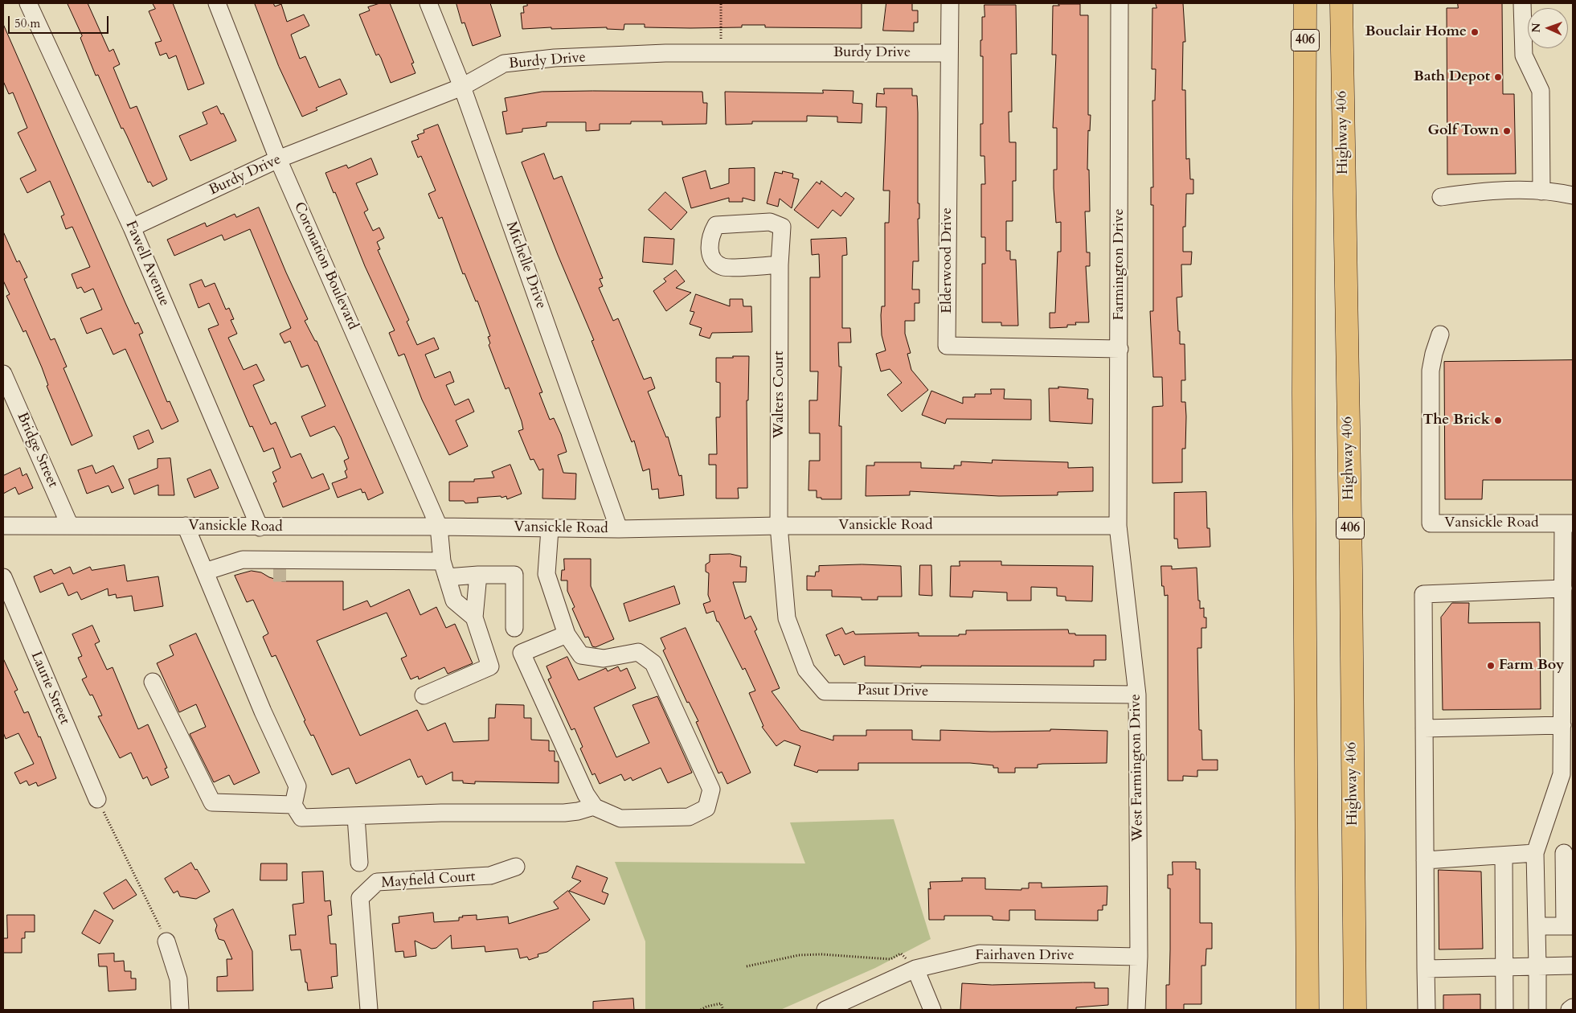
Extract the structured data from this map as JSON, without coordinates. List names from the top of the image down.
{
  "streets": {
    "highway": ["406", "Highway 406"],
    "street": [
      "Burdy Drive",
      "Elderwood Drive",
      "Fawell Avenue",
      "Farmington Drive",
      "Michelle Drive",
      "Coronation Boulevard",
      "Walters Court",
      "Bridge Street",
      "Vansickle Road",
      "Laurie Street",
      "Pasut Drive",
      "West Farmington Drive",
      "Mayfield Court",
      "Fairhaven Drive"
    ]
  },
  "crossings": [
    ["Burdy Drive", "Elderwood Drive"],
    ["Burdy Drive", "Fawell Avenue"],
    ["Burdy Drive", "Michelle Drive"],
    ["Burdy Drive", "Coronation Boulevard"],
    ["Elderwood Drive", "Farmington Drive"],
    ["Fawell Avenue", "Vansickle Road"],
    ["Farmington Drive", "Vansickle Road"],
    ["Farmington Drive", "West Farmington Drive"],
    ["Michelle Drive", "Vansickle Road"],
    ["Coronation Boulevard", "Vansickle Road"],
    ["Walters Court", "Vansickle Road"],
    ["Walters Court", "Pasut Drive"],
    ["Bridge Street", "Vansickle Road"],
    ["Vansickle Road", "Pasut Drive"],
    ["Vansickle Road", "West Farmington Drive"],
    ["Pasut Drive", "West Farmington Drive"],
    ["West Farmington Drive", "Fairhaven Drive"]
  ],
  "places": [
    "Bouclair Home",
    "Bath Depot",
    "Golf Town",
    "The Brick",
    "Farm Boy"
  ],
  "scale_bar": "50 m",
  "north": "left"
}
